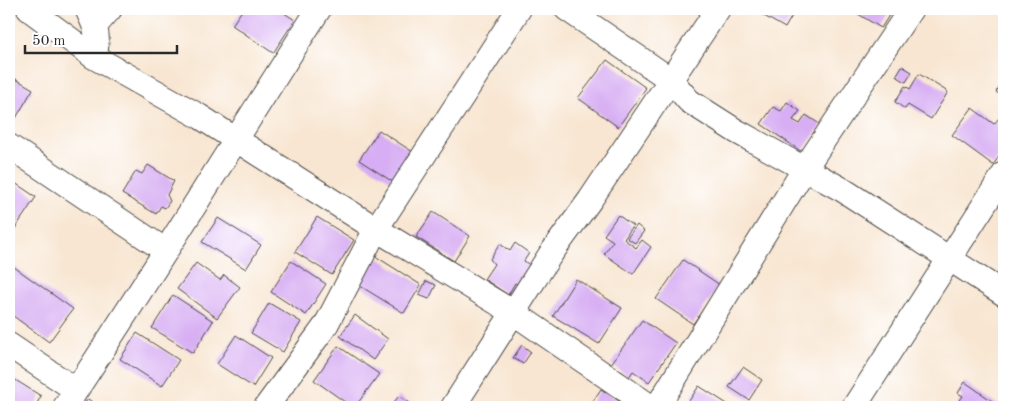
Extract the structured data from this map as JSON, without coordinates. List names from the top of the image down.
{
  "scale_bar": "50 m"
}
